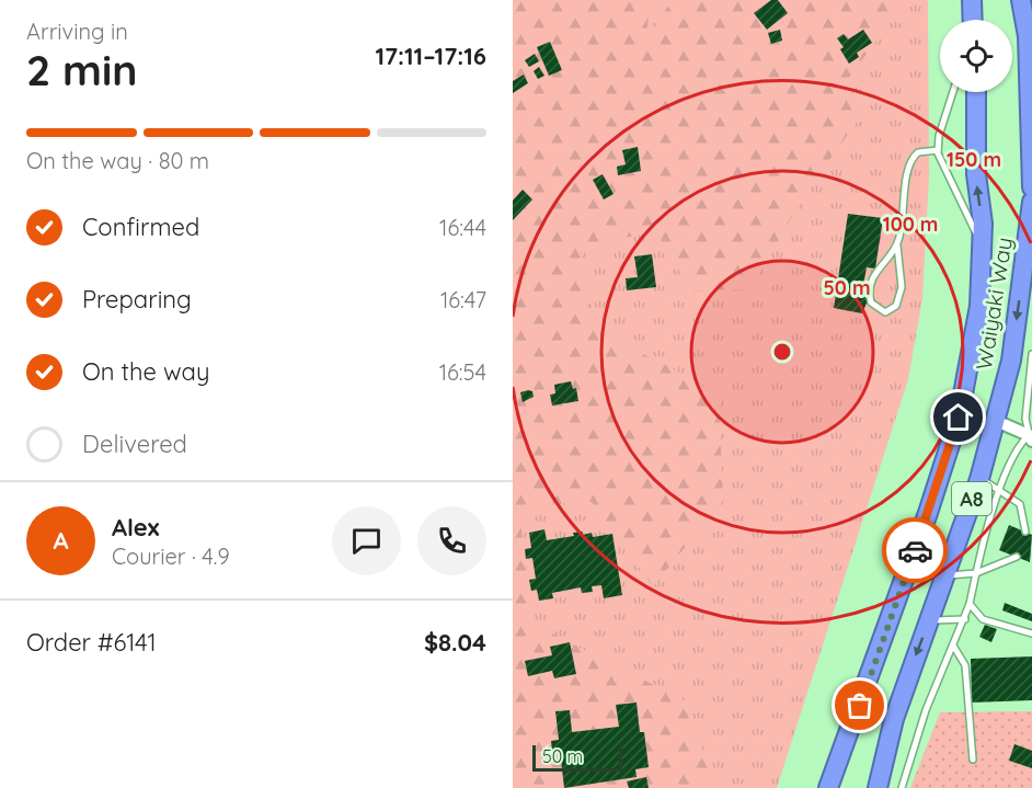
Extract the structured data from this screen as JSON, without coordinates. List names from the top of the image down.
{
  "streets": {
    "highway": ["Waiyaki Way", "A8"]
  },
  "scale_bar": "50 m",
  "page": {
    "heading": ["2 min", "Arriving in", "17:11–17:16"],
    "panel": [
      "Alex",
      "Courier · 4.9",
      "Order #6141",
      "$8.04"
    ],
    "bar": "On the way · 80 m",
    "list": [
      ["Confirmed", "16:44"],
      ["Preparing", "16:47"],
      ["On the way", "16:54"],
      "Delivered"
    ],
    "round": "A",
    "scale": "50 m"
  },
  "rings": ["150 m", "100 m", "50 m"]
}
